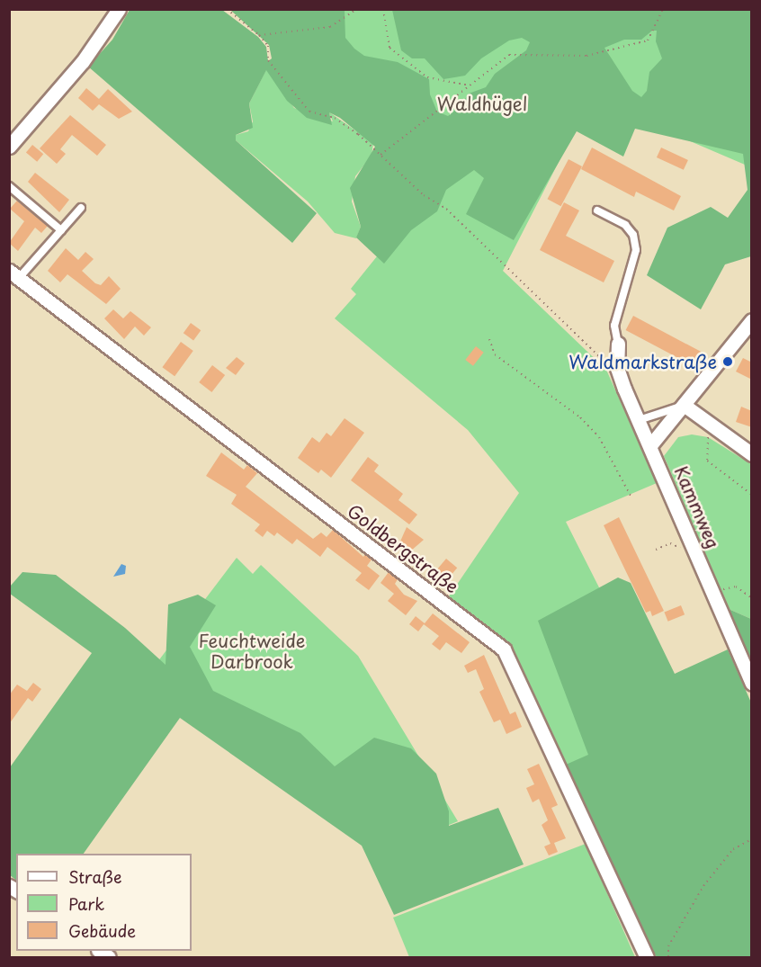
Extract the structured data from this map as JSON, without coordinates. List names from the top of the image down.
{
  "streets": {
    "street": ["Kammweg", "Goldbergstraße"]
  },
  "parks": ["Waldhügel", "Feuchtweide Darbrook"],
  "places": ["Waldmarkstraße"],
  "legend": ["Straße", "Park", "Gebäude"]
}
